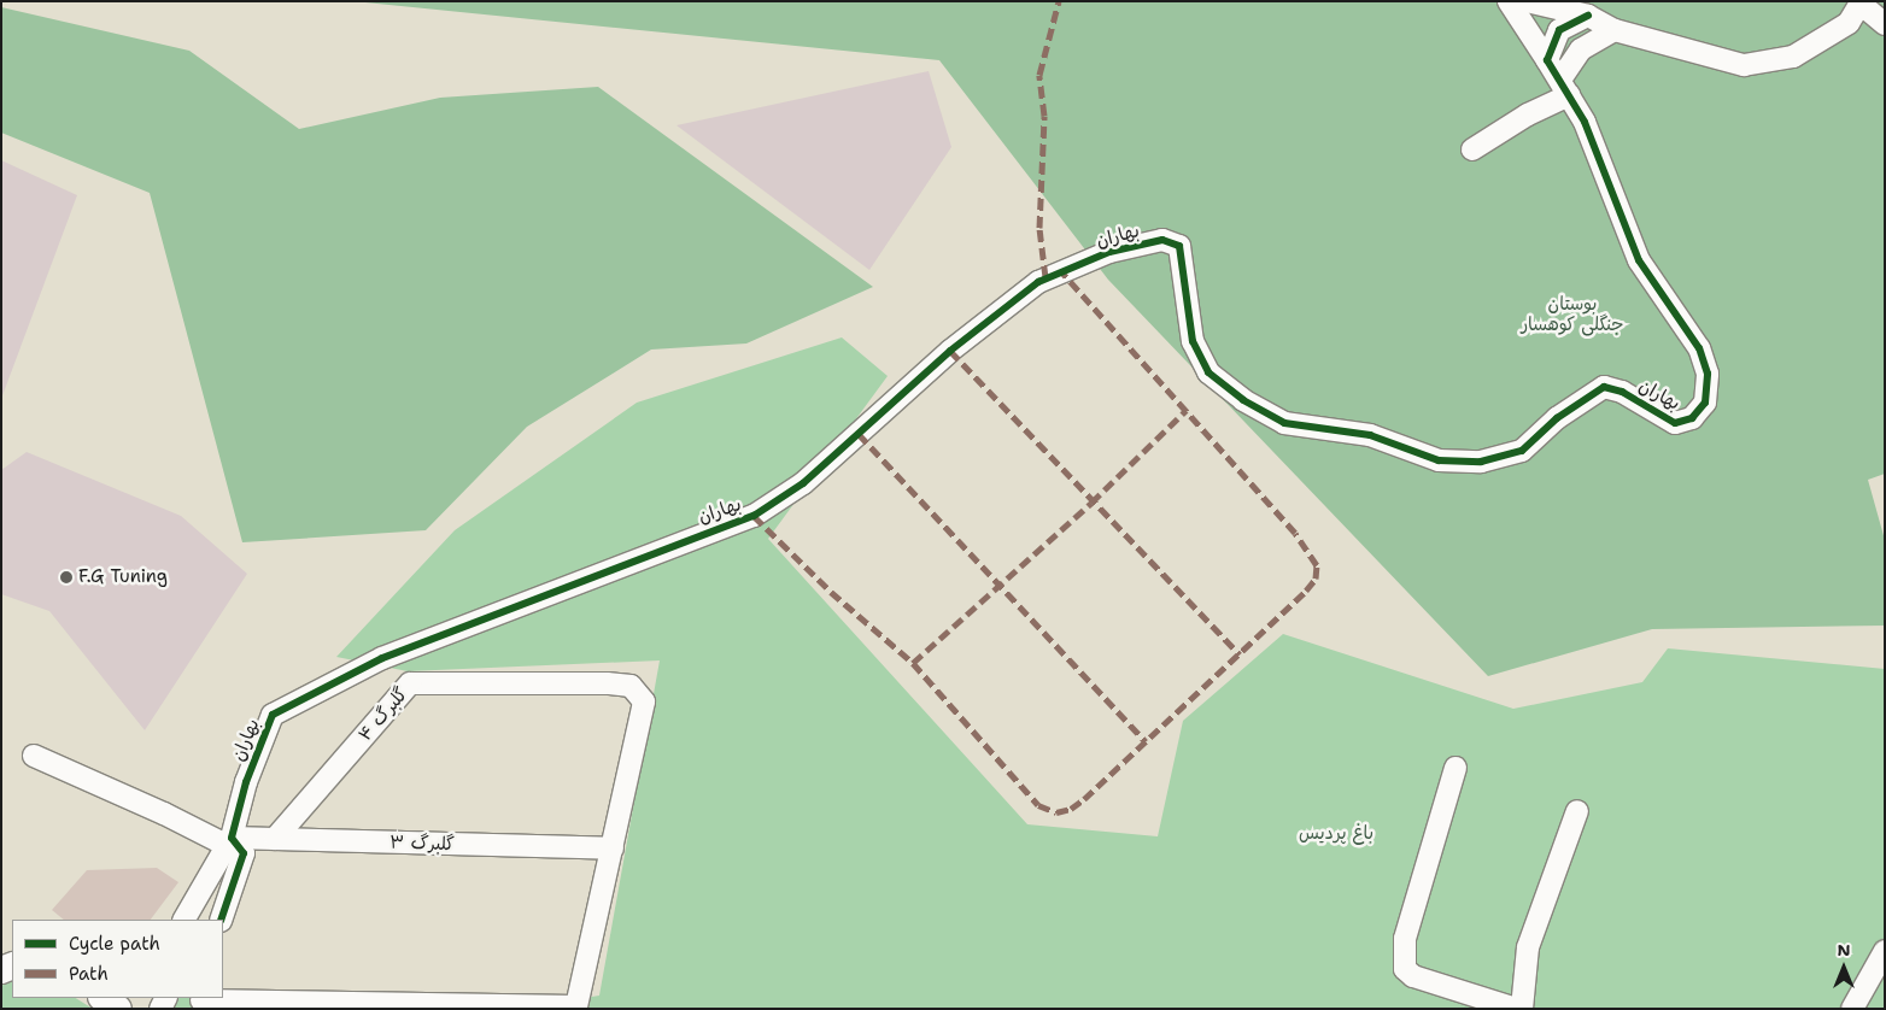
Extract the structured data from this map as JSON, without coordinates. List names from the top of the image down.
{
  "streets": {
    "street": ["بهاران", "گلبرگ ۴", "گلبرگ ۳"]
  },
  "crossings": [
    ["بهاران", "گلبرگ ۳"],
    ["گلبرگ ۴", "گلبرگ ۳"]
  ],
  "parks": ["بوستان جنگلی کوهسار", "باغ پردیس"],
  "places": ["F.G Tuning"],
  "legend": ["Cycle path", "Path"],
  "north": "top"
}
